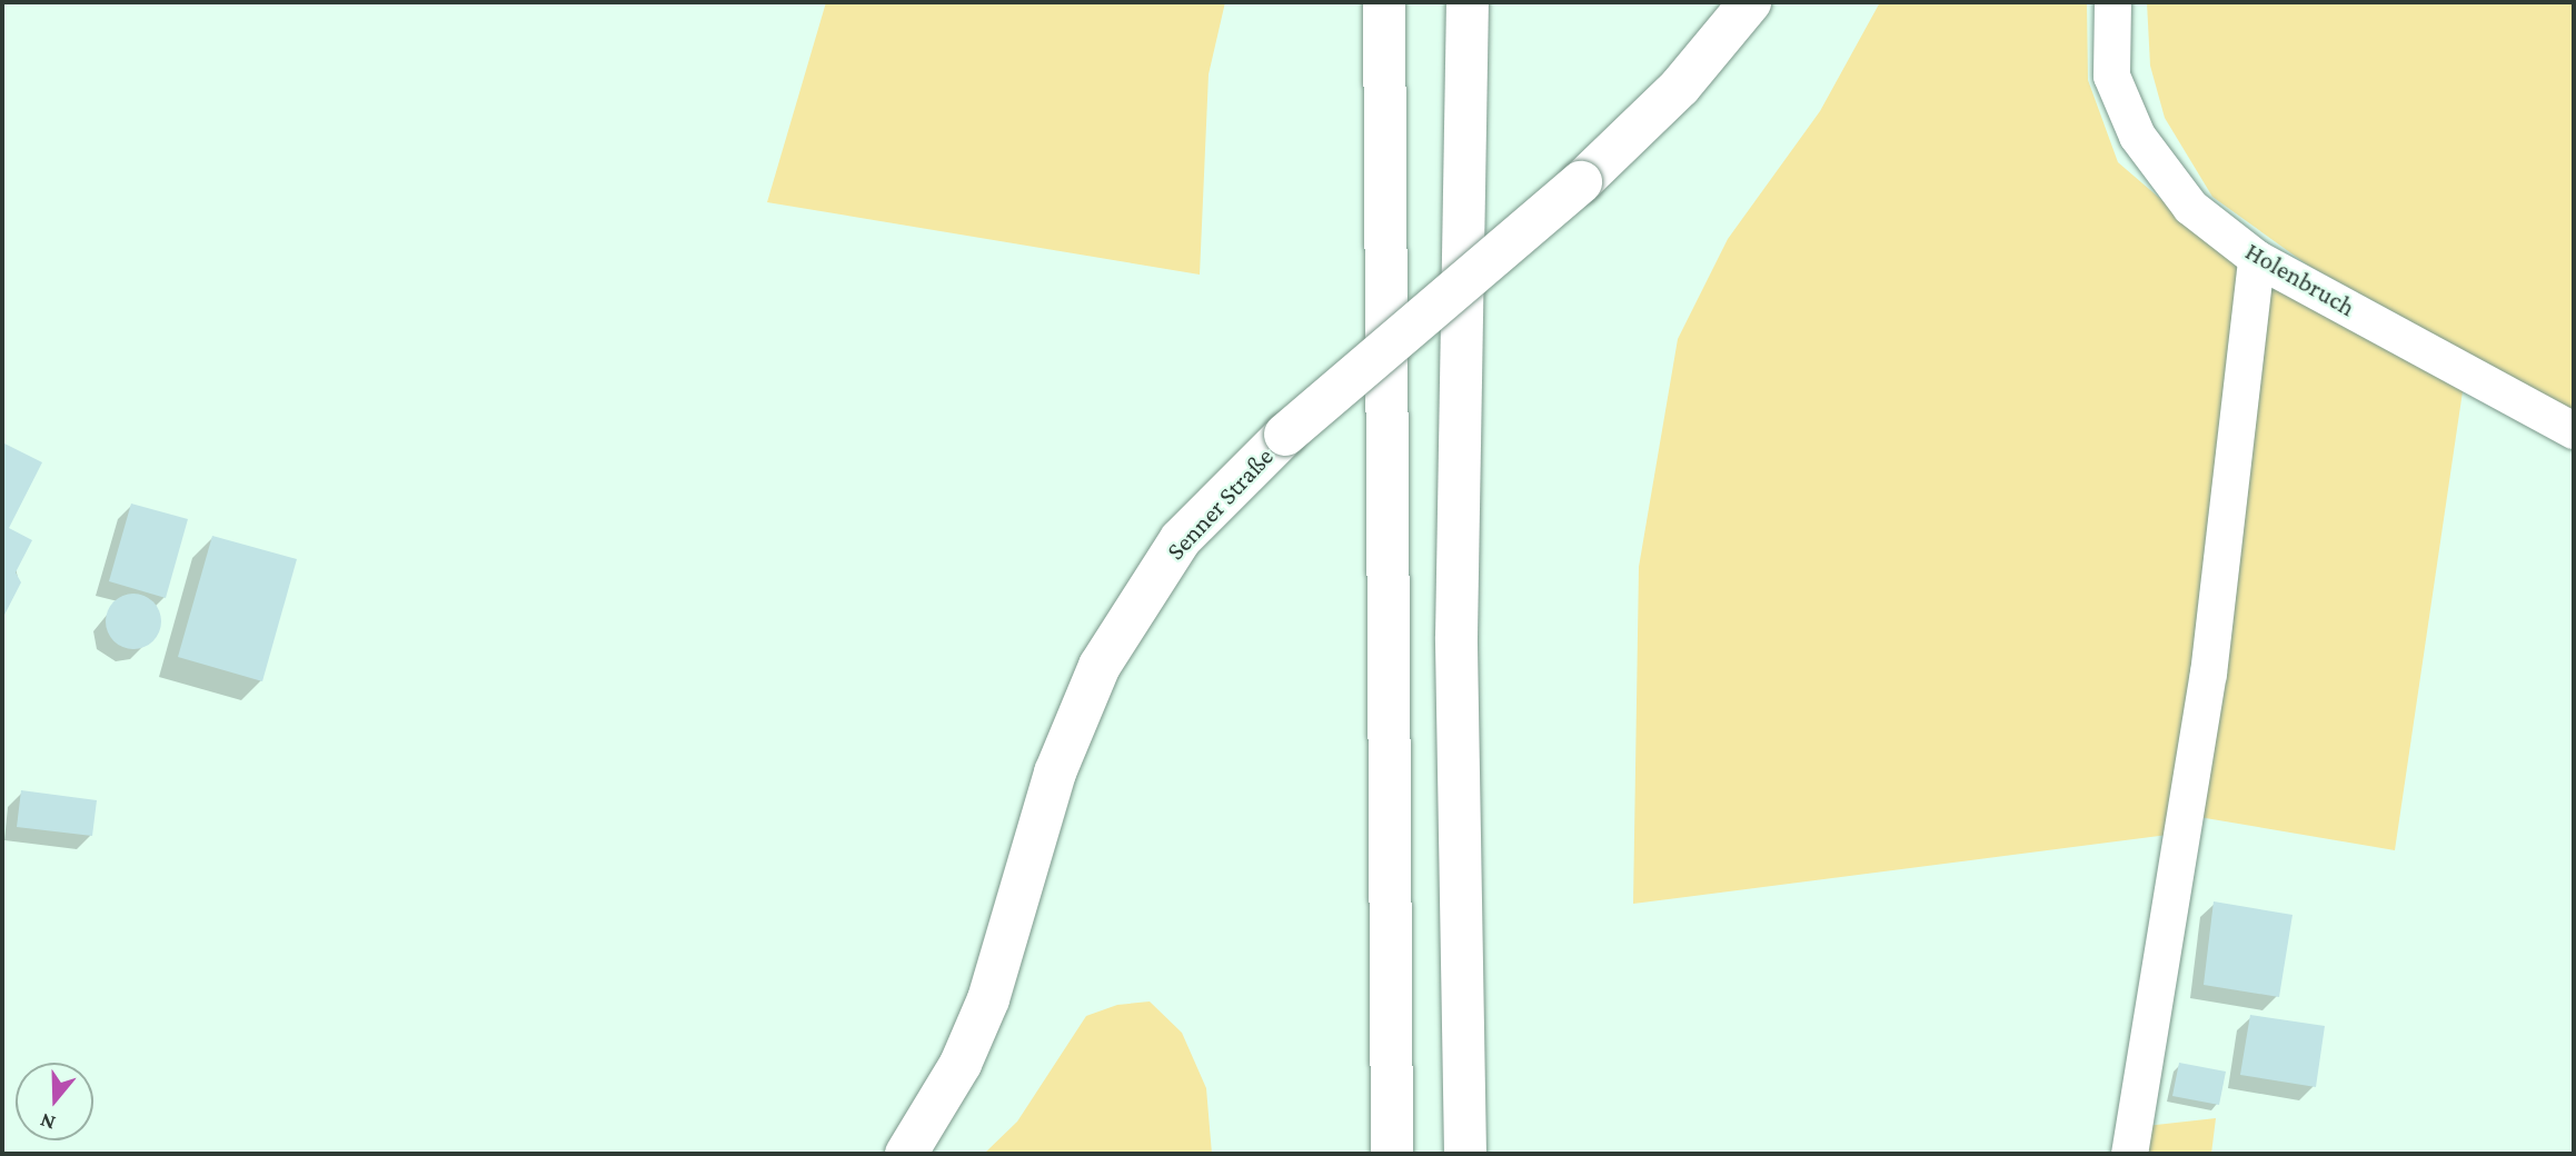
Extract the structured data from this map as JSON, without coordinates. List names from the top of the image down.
{
  "streets": {
    "main road": ["Senner Straße"],
    "street": ["Holenbruch"]
  },
  "north": "bottom"
}
